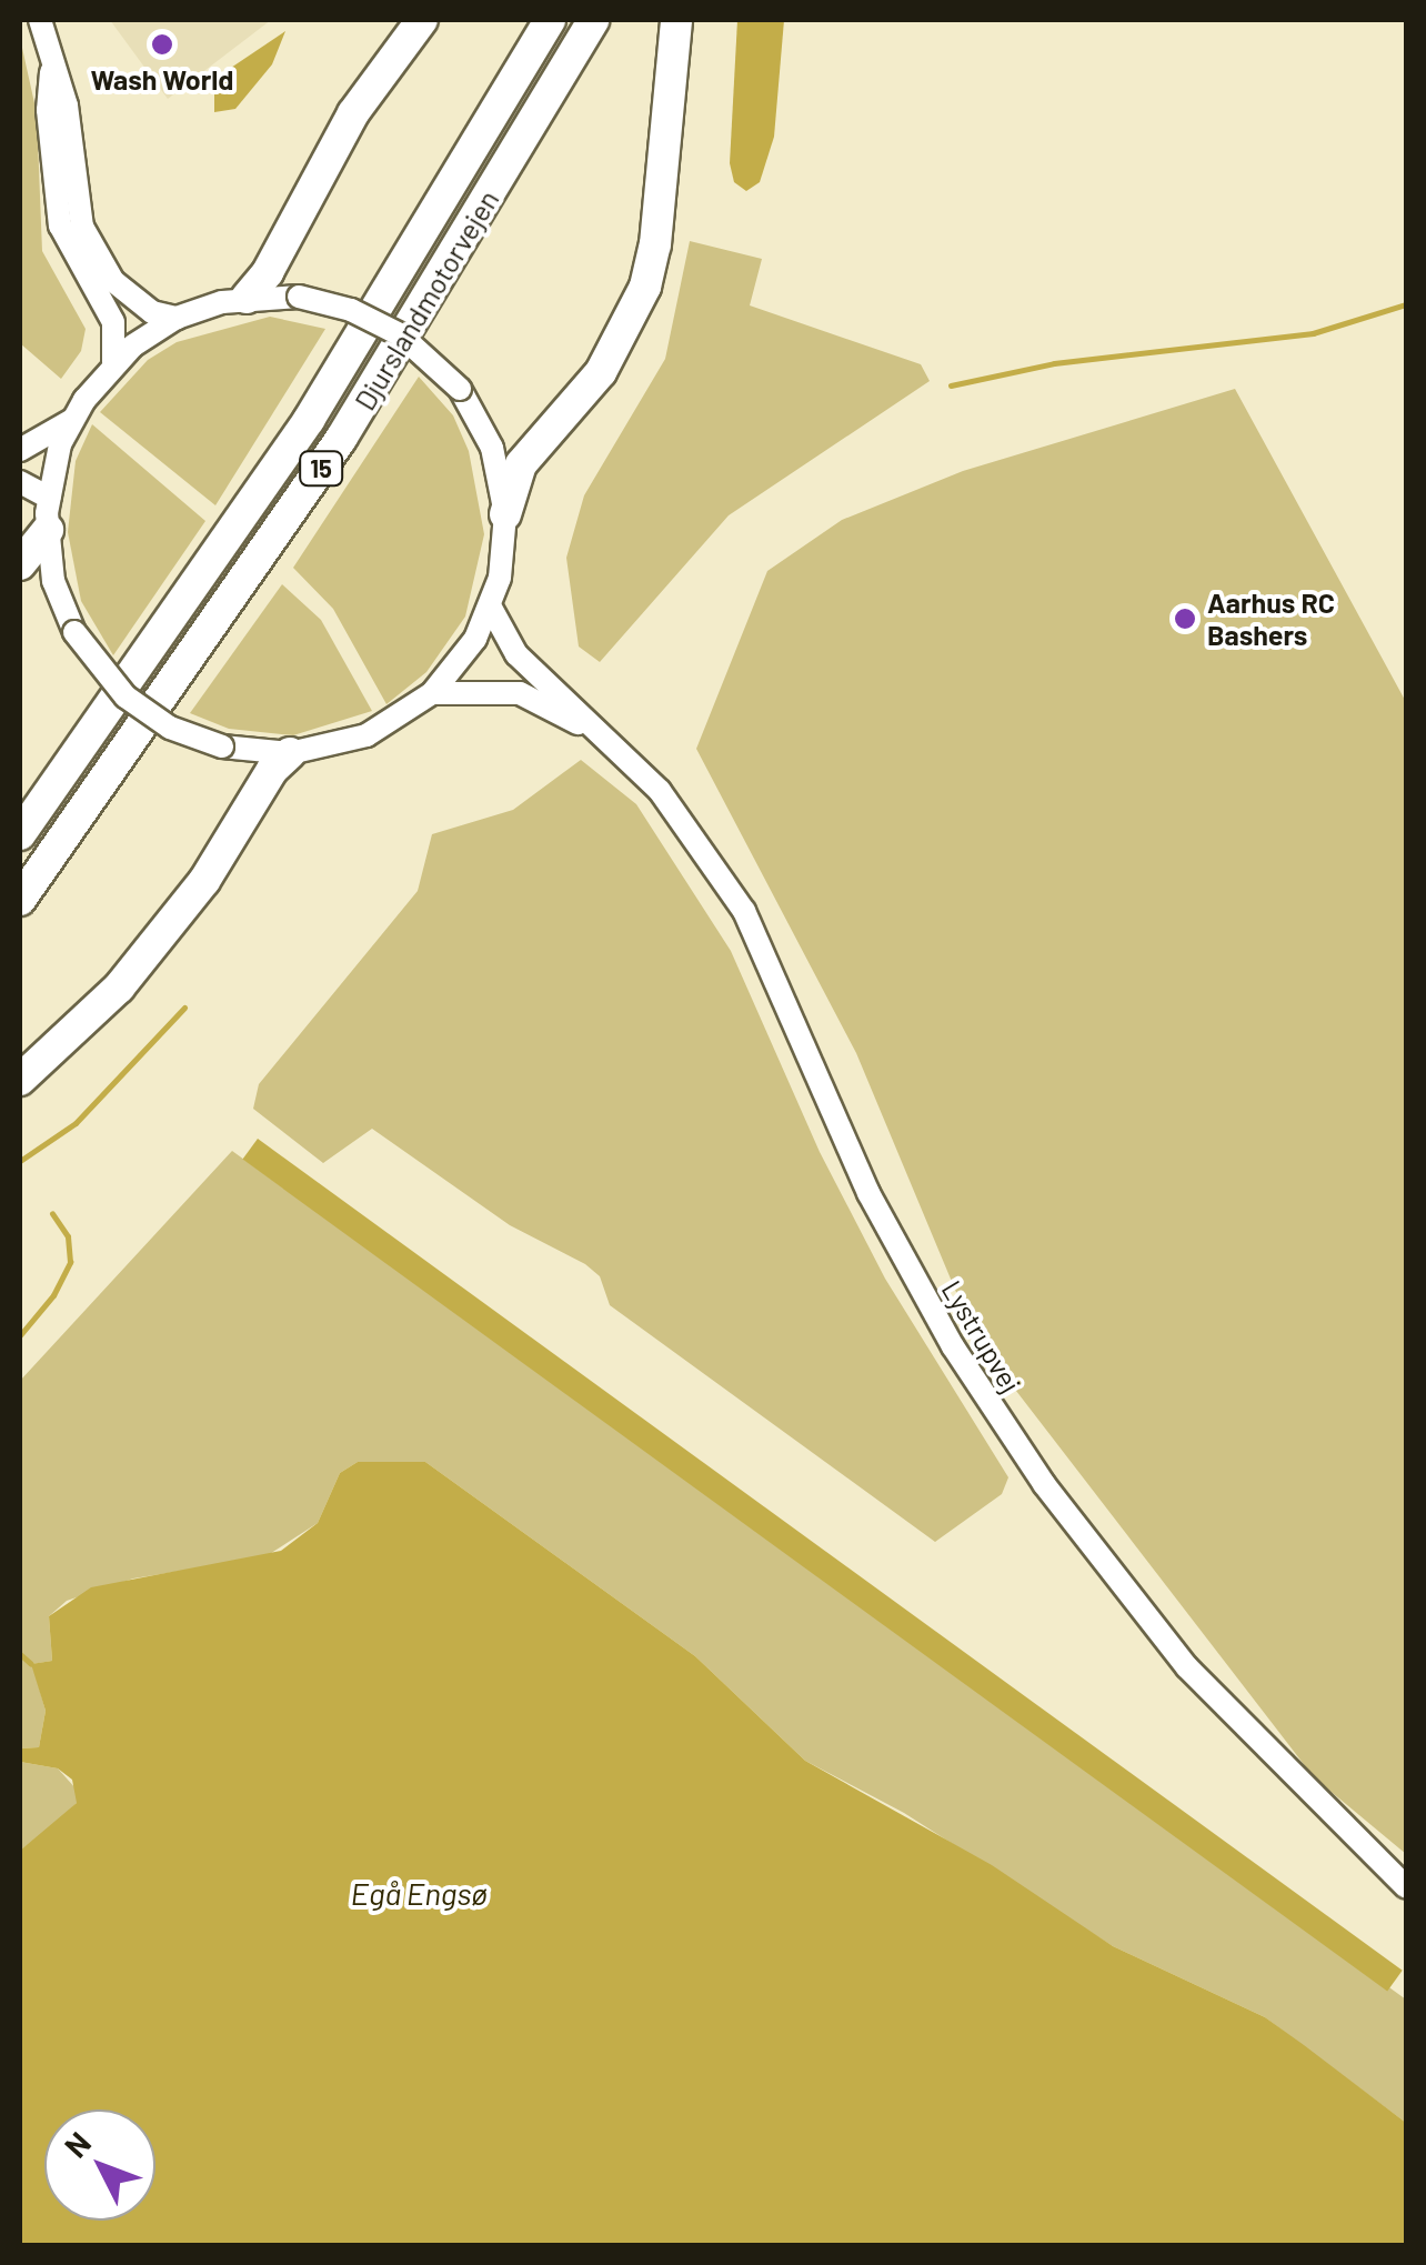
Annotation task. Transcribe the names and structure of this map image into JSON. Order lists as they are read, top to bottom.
{
  "streets": {
    "highway": ["Djurslandmotorvejen", "15"],
    "street": ["Lystrupvej"]
  },
  "water": ["Egå Engsø"],
  "places": ["Wash World", "Aarhus RC Bashers"],
  "north": "top left"
}
